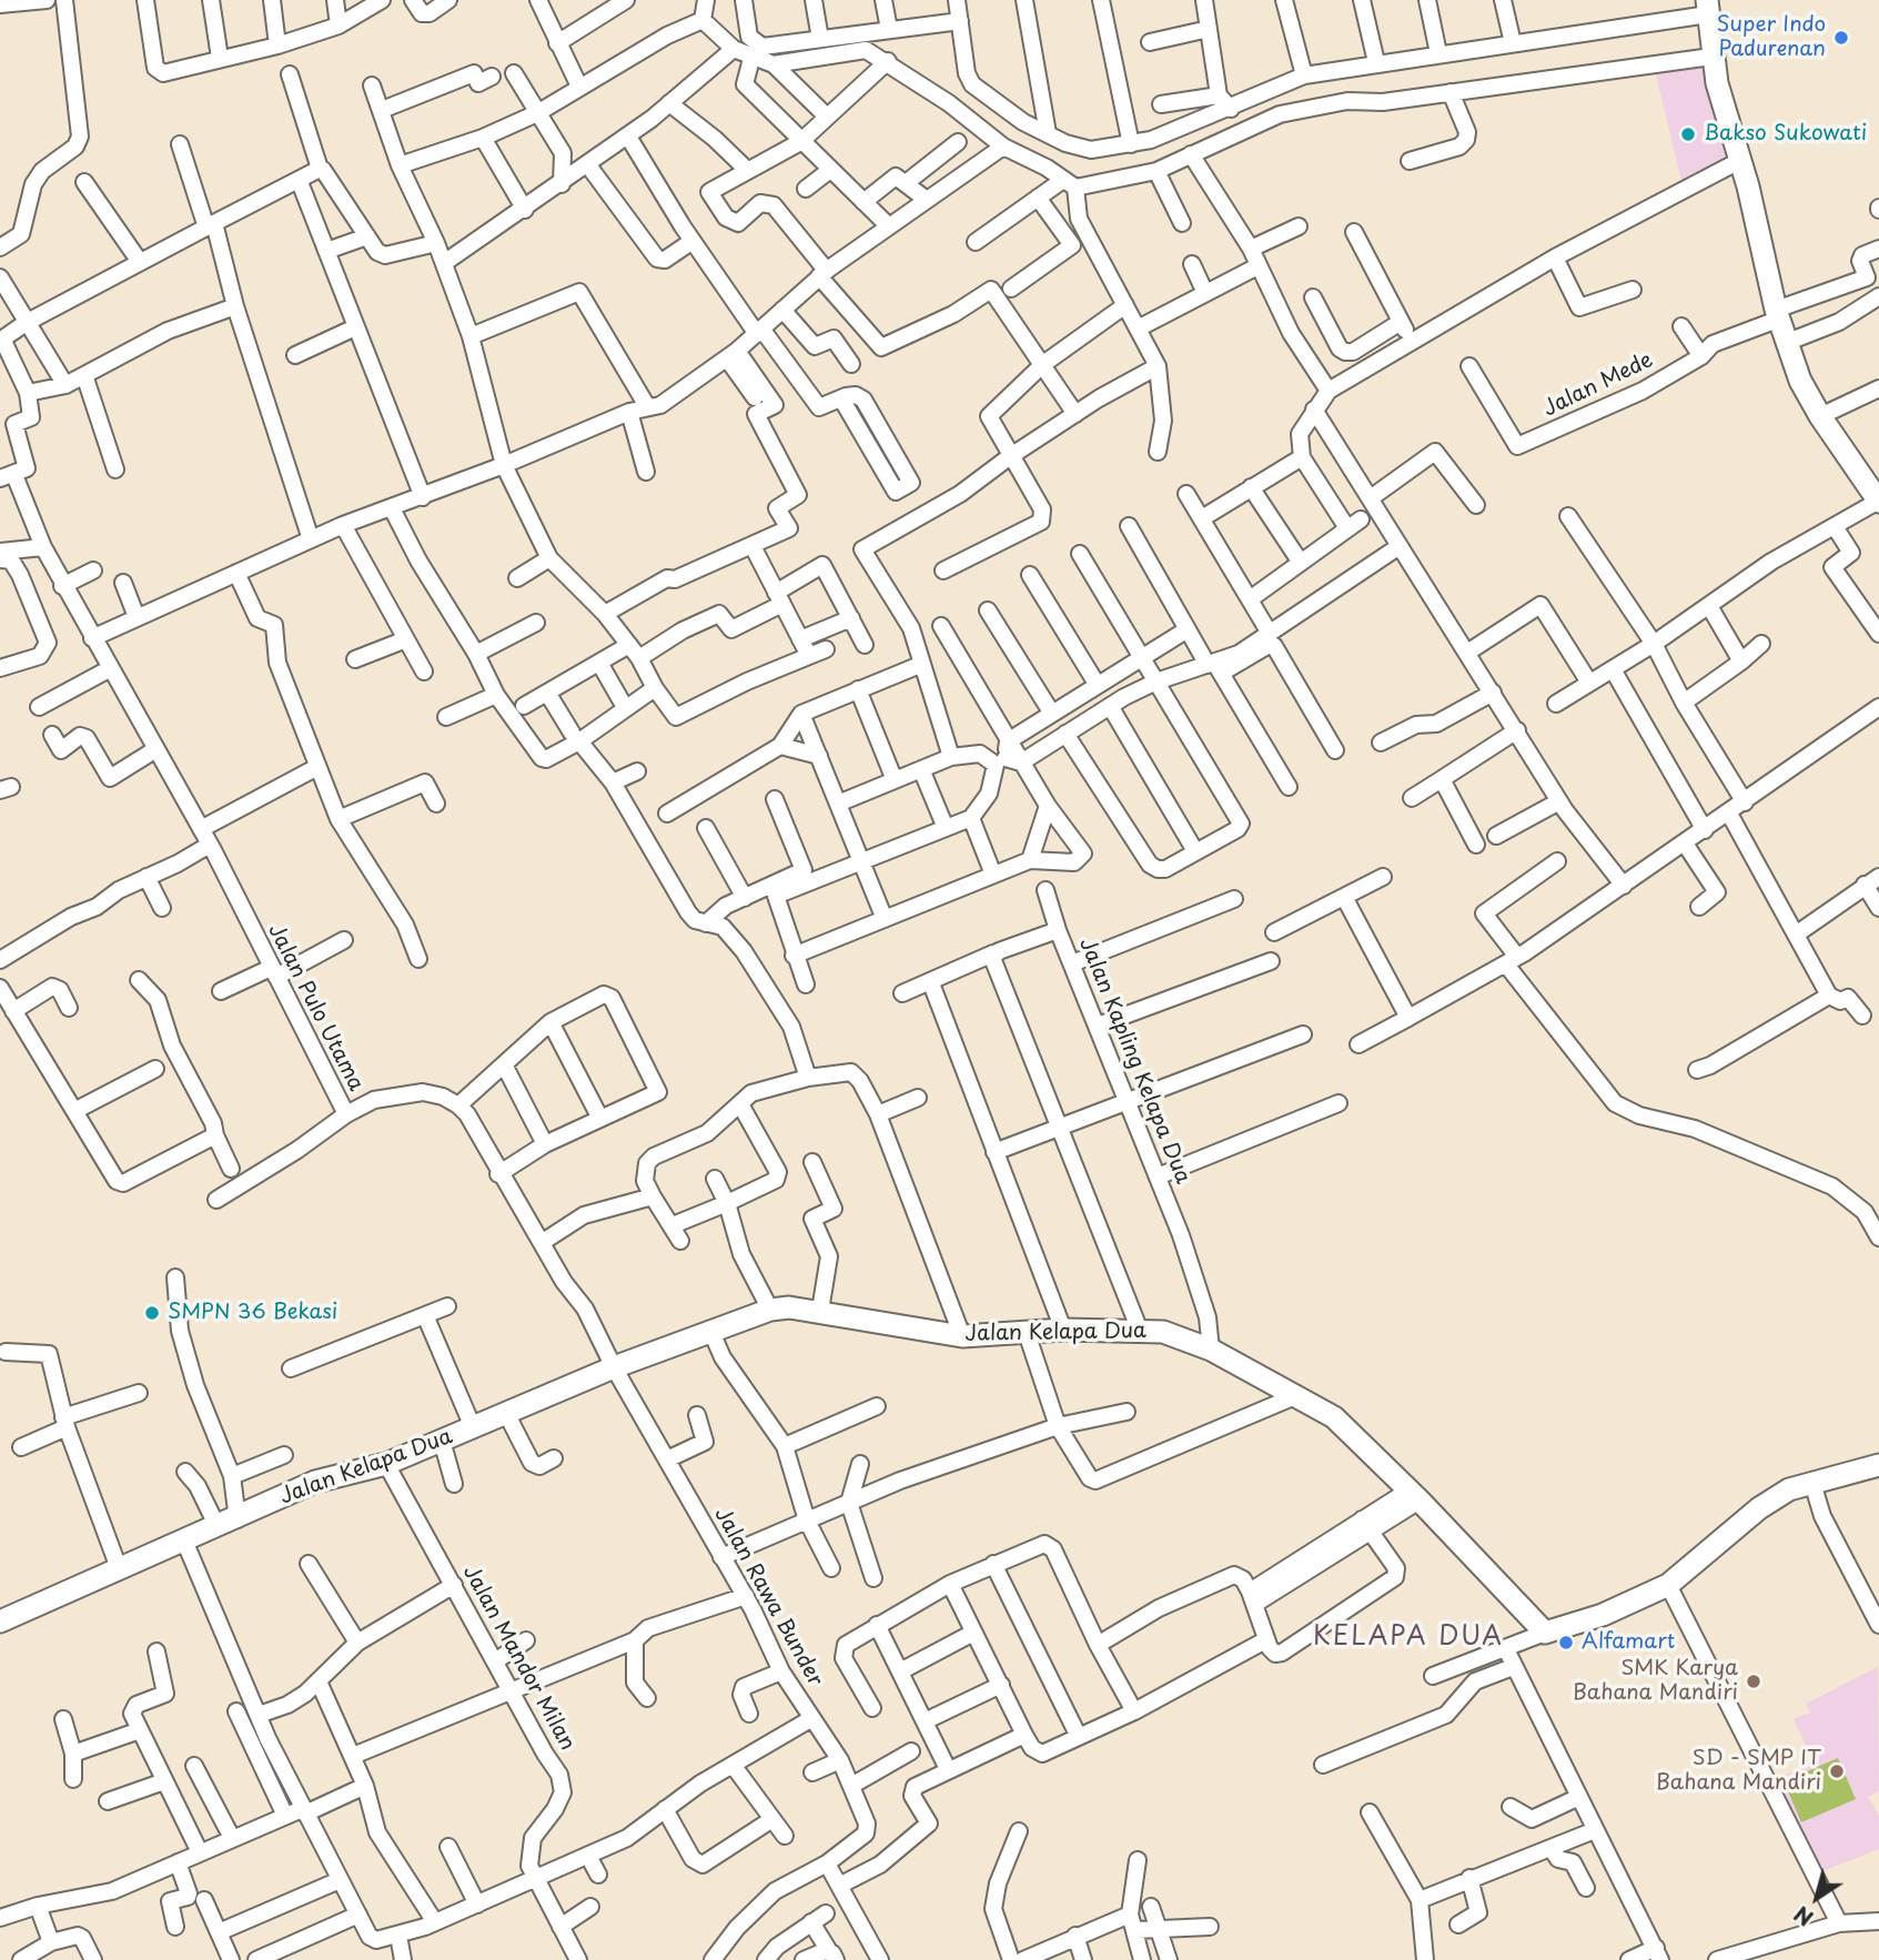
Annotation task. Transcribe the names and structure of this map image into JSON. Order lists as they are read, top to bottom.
{
  "streets": {
    "main road": ["Jalan Kelapa Dua"],
    "street": [
      "Jalan Mede",
      "Jalan Pulo Utama",
      "Jalan Kapling Kelapa Dua",
      "Jalan Rawa Bunder",
      "Jalan Mandor Milan"
    ]
  },
  "crossings": [
    ["Jalan Kapling Kelapa Dua", "Jalan Kelapa Dua"],
    ["Jalan Kelapa Dua", "Jalan Rawa Bunder"],
    ["Jalan Kelapa Dua", "Jalan Mandor Milan"]
  ],
  "districts": ["KELAPA DUA"],
  "places": [
    "Super Indo Padurenan",
    "Bakso Sukowati",
    "SMPN 36 Bekasi",
    "Alfamart",
    "SMK Karya Bahana Mandiri",
    "SD - SMP IT Bahana Mandiri"
  ],
  "north": "bottom left"
}
